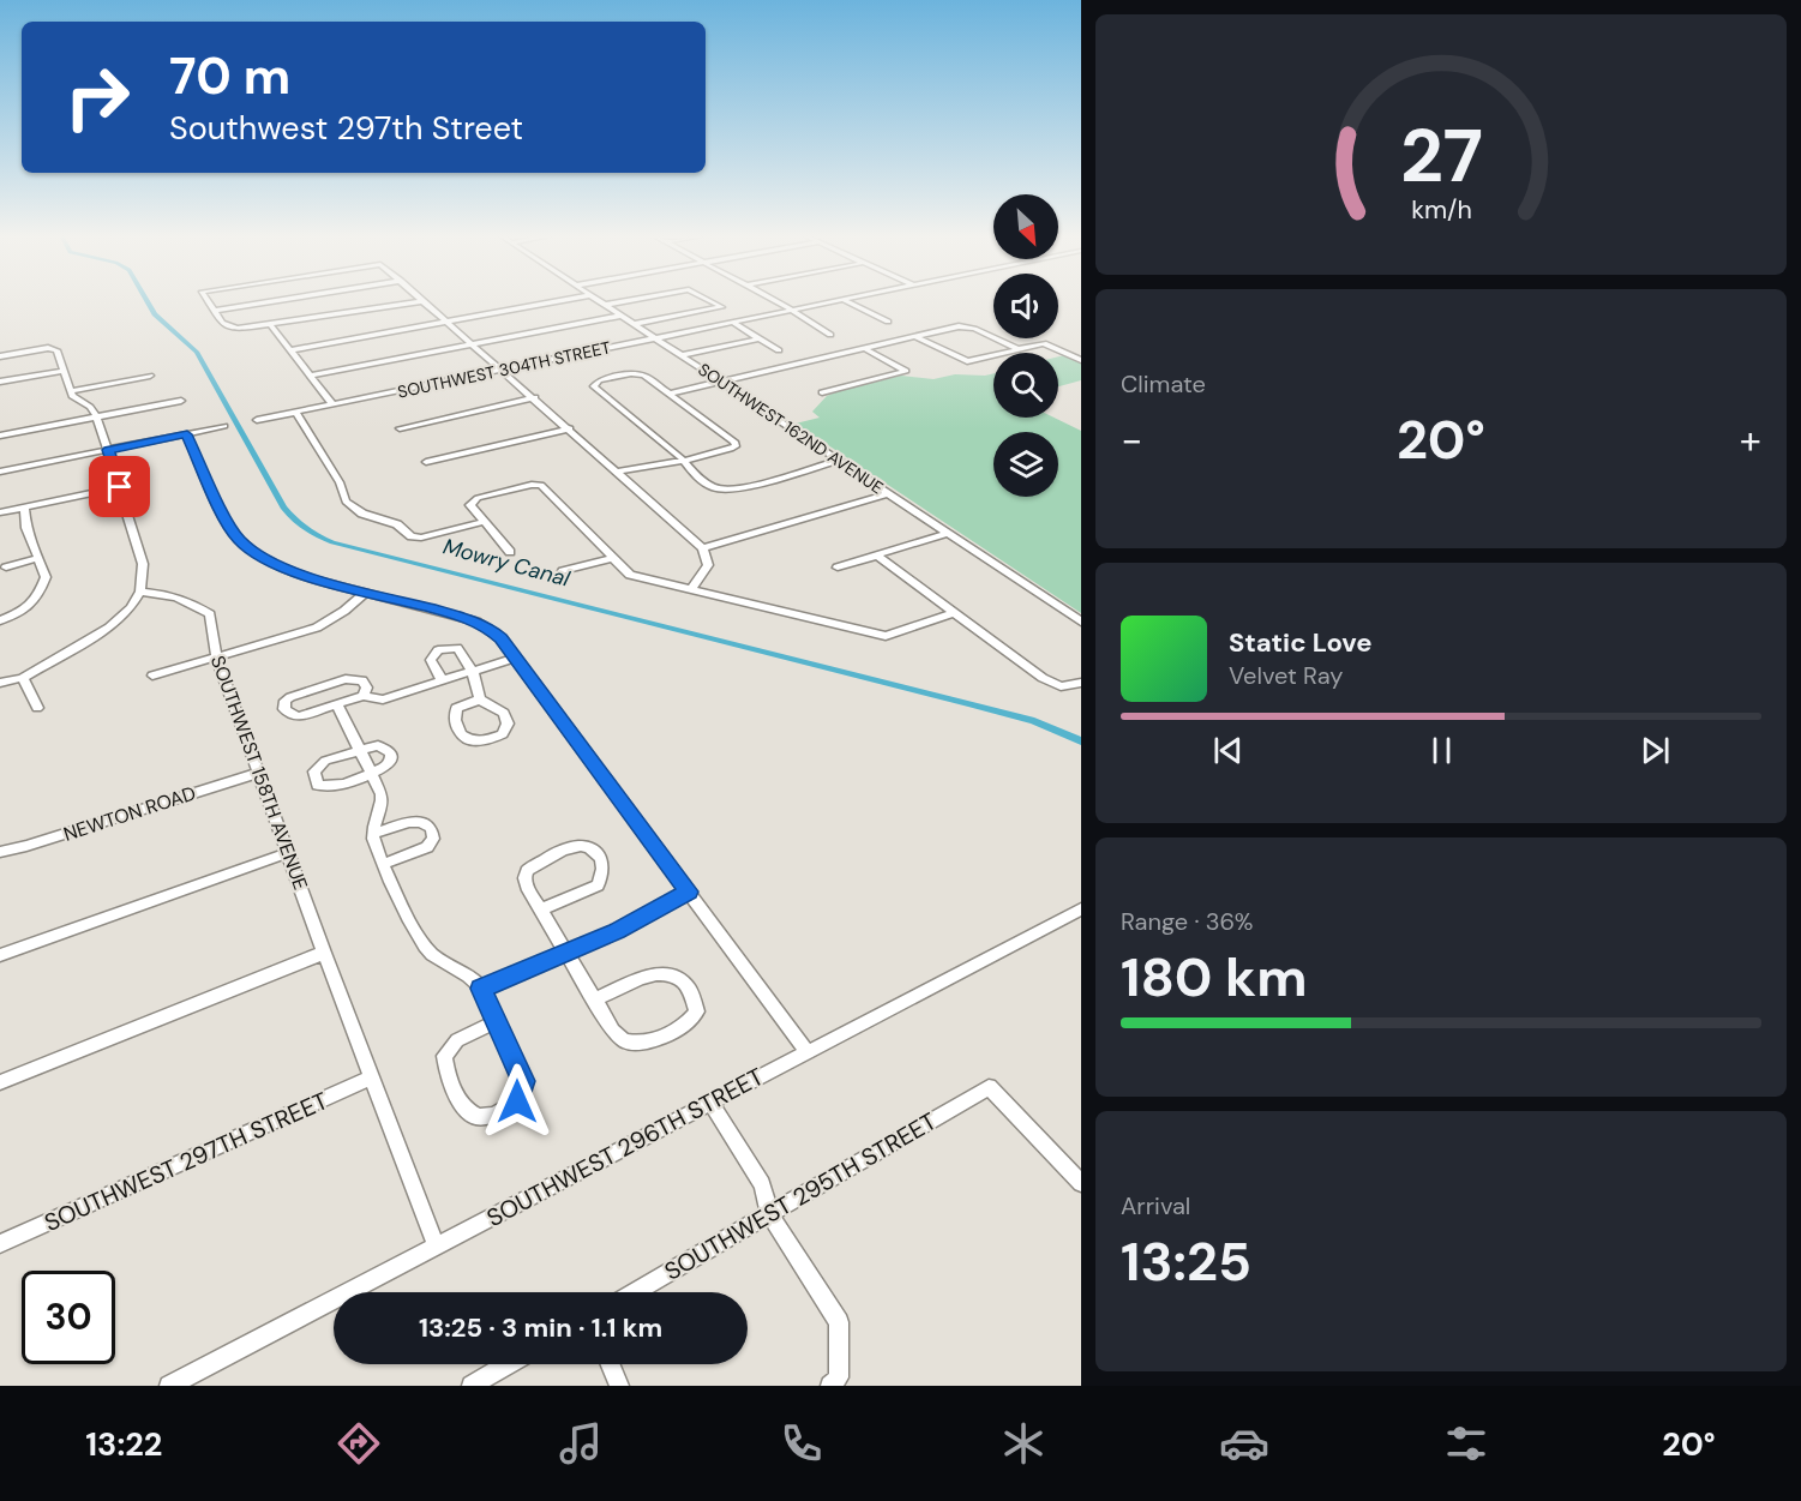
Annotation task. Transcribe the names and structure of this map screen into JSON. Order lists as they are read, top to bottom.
{
  "streets": {
    "street": [
      "SOUTHWEST 304TH STREET",
      "SOUTHWEST 162ND AVENUE",
      "SOUTHWEST 158TH AVENUE",
      "NEWTON ROAD",
      "SOUTHWEST 296TH STREET",
      "SOUTHWEST 297TH STREET",
      "SOUTHWEST 295TH STREET"
    ]
  },
  "crossings": [
    ["SOUTHWEST 304TH STREET", "SOUTHWEST 162ND AVENUE"],
    ["SOUTHWEST 158TH AVENUE", "NEWTON ROAD"],
    ["SOUTHWEST 158TH AVENUE", "SOUTHWEST 296TH STREET"],
    ["SOUTHWEST 158TH AVENUE", "SOUTHWEST 297TH STREET"]
  ],
  "water": ["Mowry Canal"],
  "north": "bottom right",
  "page": {
    "turn": ["70 m", "Southwest 297th Street"],
    "tile": [
      "Climate",
      ["Range · 36%", "180 km"],
      ["Arrival", "13:25"]
    ],
    "heat": ["−", "20°", "+"],
    "song": ["Static Love", "Velvet Ray"],
    "limit": "30",
    "trip": "13:25 · 3 min · 1.1 km",
    "tabs": ["13:22", "20°"],
    "gauge": ["27", "km/h"]
  }
}
